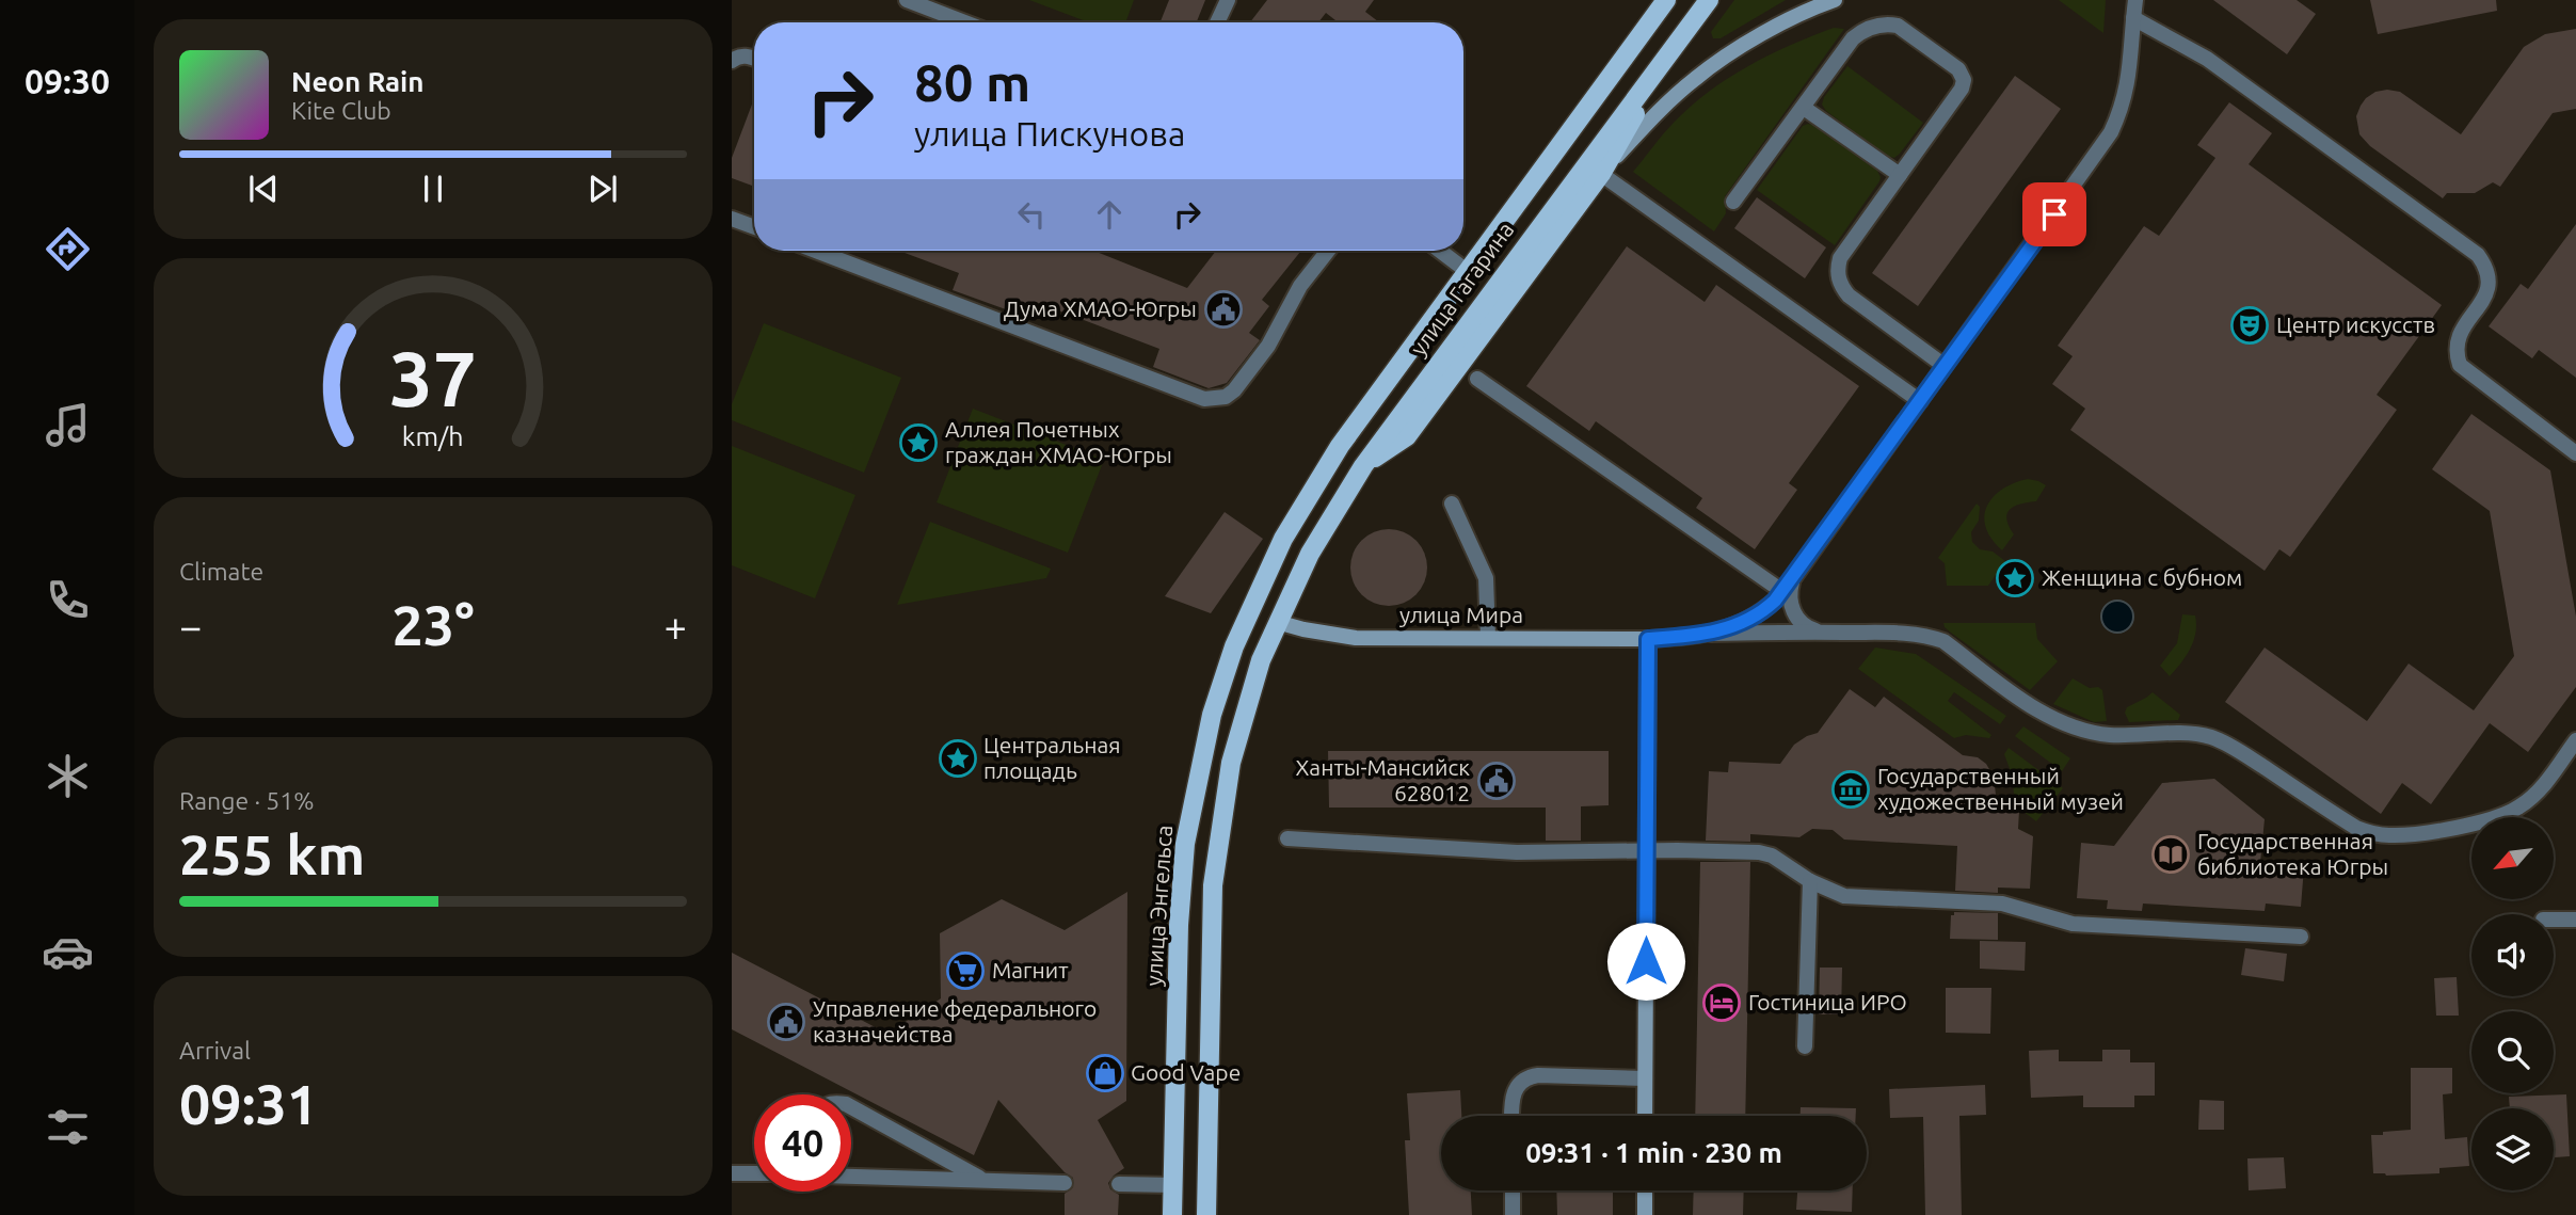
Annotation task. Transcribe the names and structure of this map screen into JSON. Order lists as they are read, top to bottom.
{
  "streets": {
    "main road": ["улица Гагарина", "улица Энгельса"],
    "street": ["улица Мира"]
  },
  "crossings": [
    ["улица Гагарина", "улица Мира"],
    ["улица Гагарина", "улица Энгельса"]
  ],
  "places": {
    "public building": ["Дума ХМАО-Югры", "Ханты-Мансийск 628012", "Управление федерального казначейства"],
    "theatre": ["Центр искусств"],
    "place": ["Аллея Почетных граждан ХМАО-Югры", "Женщина с бубном", "Центральная площадь"],
    "museum": ["Государственный художественный музей"],
    "library": ["Государственная библиотека Югры"],
    "supermarket": ["Магнит"],
    "hotel": ["Гостиница ИРО"],
    "shop": ["Good Vape"]
  },
  "north": "bottom left",
  "page": {
    "tabs": "09:30",
    "turn": ["80 m", "улица Пискунова"],
    "song": ["Neon Rain", "Kite Club"],
    "tile": [
      "Climate",
      ["Range · 51%", "255 km"],
      ["Arrival", "09:31"]
    ],
    "heat": ["−", "23°", "+"],
    "limit": "40",
    "trip": "09:31 · 1 min · 230 m",
    "gauge": ["37", "km/h"]
  }
}
